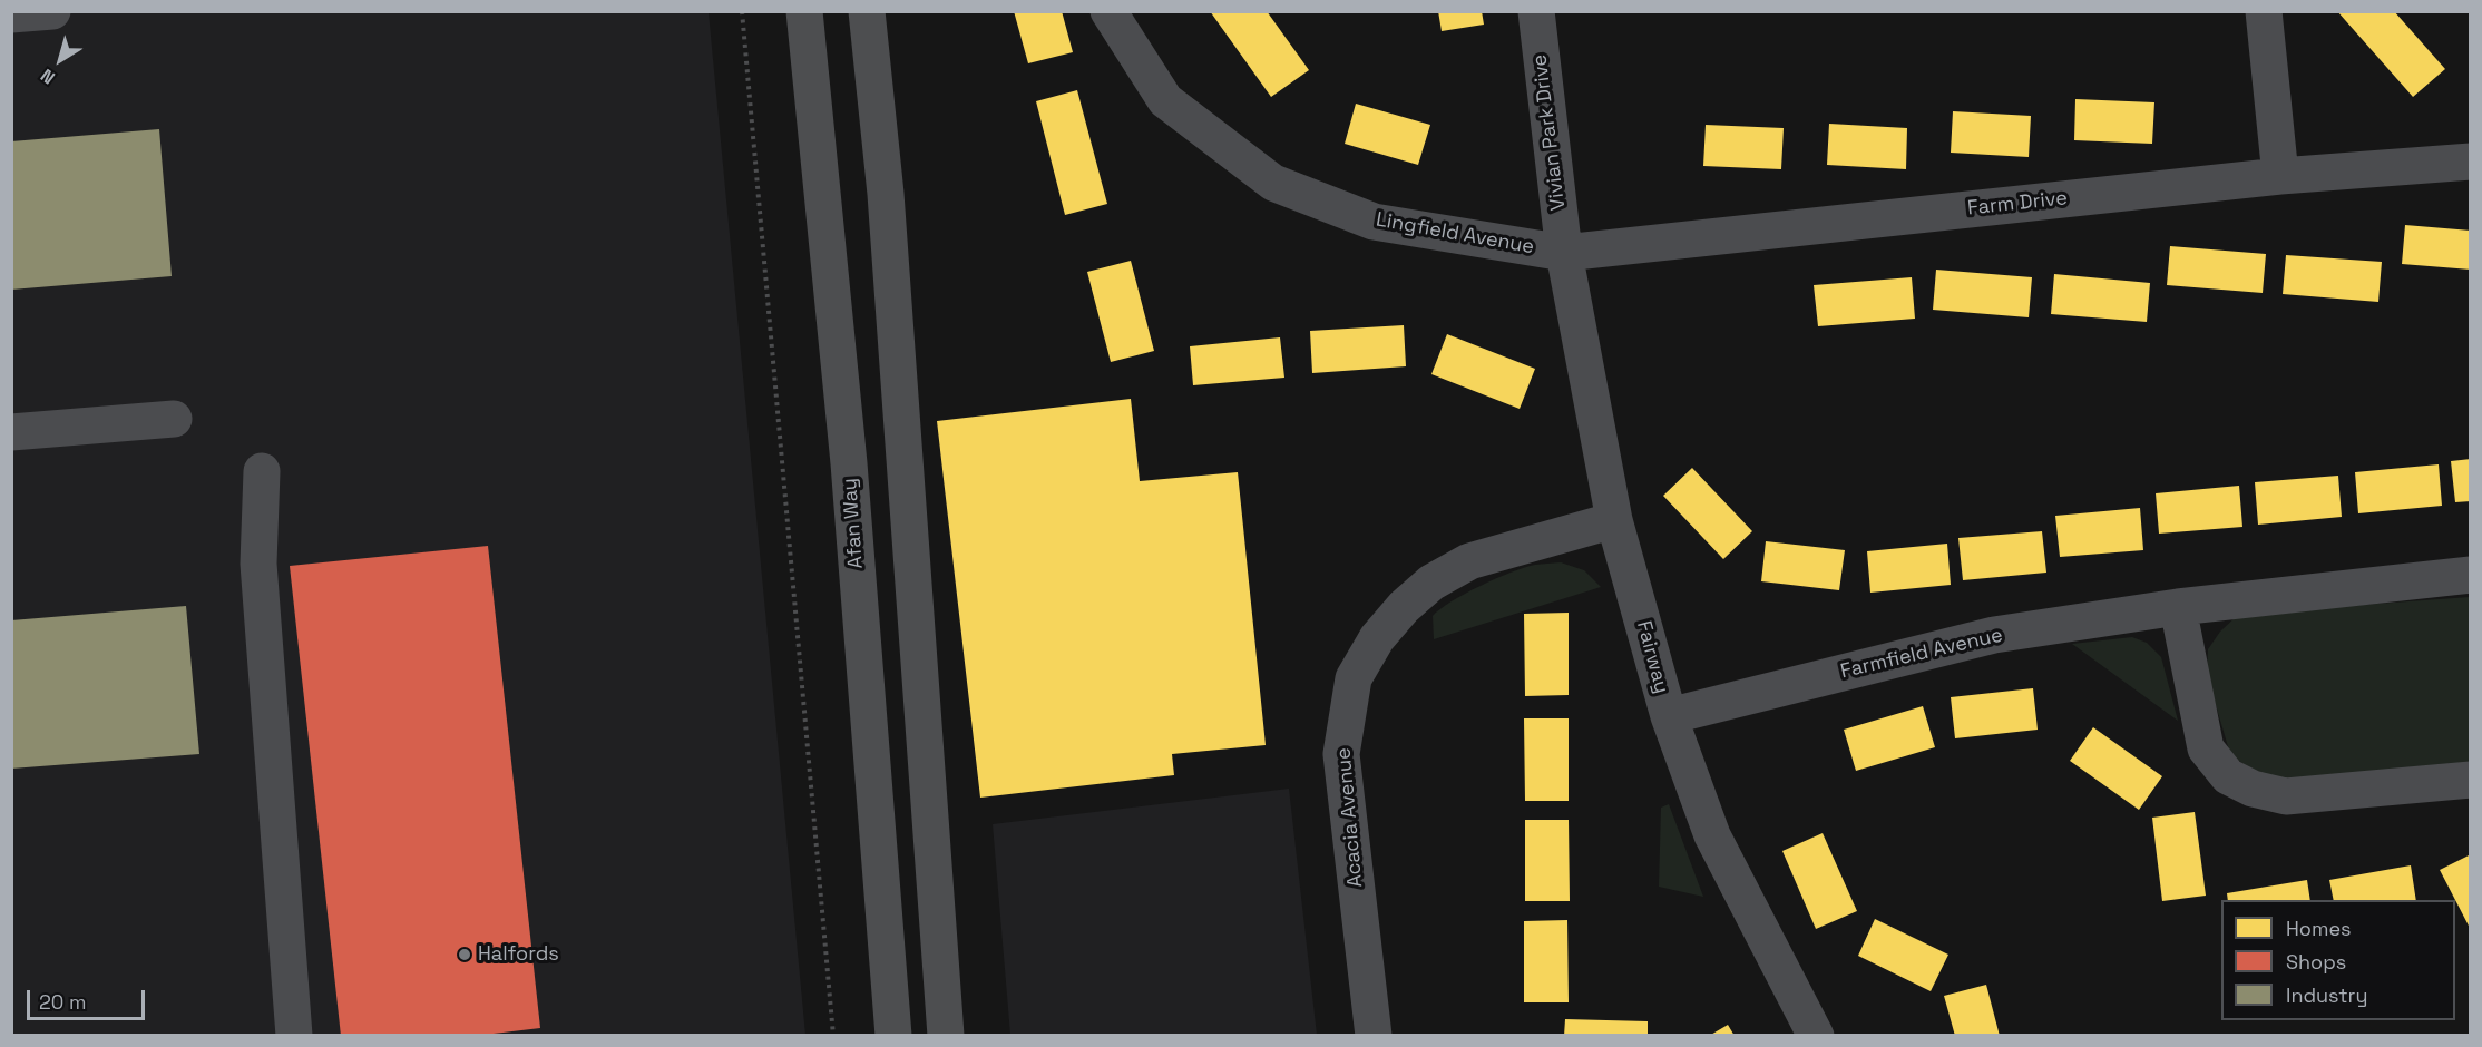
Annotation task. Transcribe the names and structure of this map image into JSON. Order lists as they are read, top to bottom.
{
  "streets": {
    "main road": ["Afan Way"],
    "street": [
      "Vivian Park Drive",
      "Farm Drive",
      "Lingfield Avenue",
      "Farmfield Avenue",
      "Fairway",
      "Acacia Avenue"
    ]
  },
  "crossings": [
    ["Vivian Park Drive", "Farm Drive"],
    ["Vivian Park Drive", "Lingfield Avenue"],
    ["Vivian Park Drive", "Fairway"],
    ["Farm Drive", "Lingfield Avenue"],
    ["Farm Drive", "Fairway"],
    ["Lingfield Avenue", "Fairway"],
    ["Farmfield Avenue", "Fairway"],
    ["Fairway", "Acacia Avenue"]
  ],
  "places": ["Halfords"],
  "legend": ["Homes", "Shops", "Industry"],
  "scale_bar": "20 m",
  "north": "bottom left"
}
